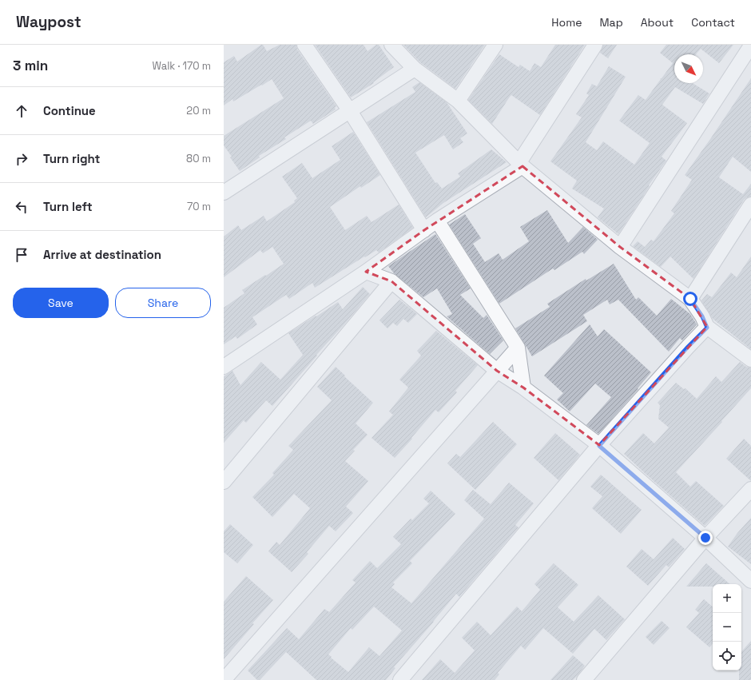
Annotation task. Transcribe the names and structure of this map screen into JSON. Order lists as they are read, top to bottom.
{
  "north": "bottom right",
  "page": {
    "header": "Waypost",
    "nav": [
      "Home",
      "Map",
      "About",
      "Contact"
    ],
    "heading": ["3 min", "Walk · 170 m"],
    "list": [
      ["Continue", "20 m"],
      ["Turn right", "80 m"],
      ["Turn left", "70 m"],
      "Arrive at destination"
    ],
    "buttons": ["Save", "Share"],
    "map_buttons": ["+", "−"]
  }
}
